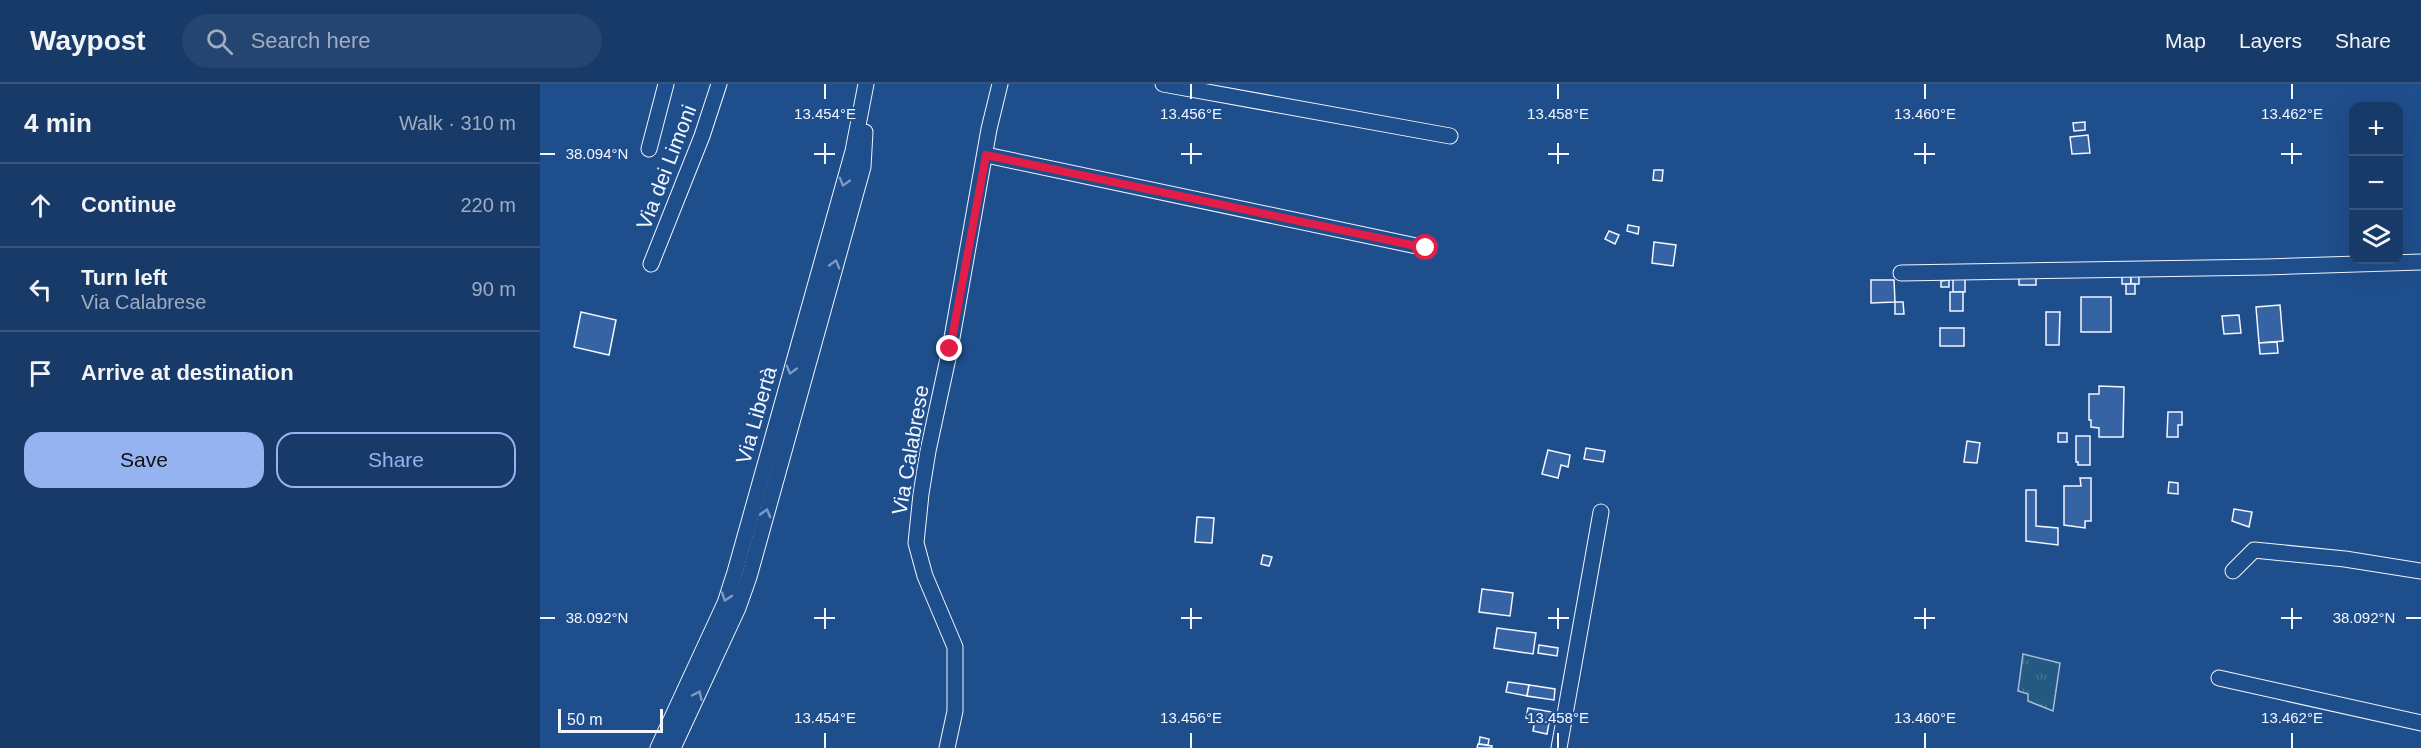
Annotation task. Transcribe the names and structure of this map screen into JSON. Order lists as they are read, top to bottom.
{
  "streets": {
    "street": ["Via dei Limoni", "Via Libertà", "Via Calabrese"]
  },
  "scale_bar": "50 m",
  "page": {
    "header": "Waypost",
    "search": "Search here",
    "nav": ["Map", "Layers", "Share"],
    "heading": ["4 min", "Walk · 310 m"],
    "map_buttons": ["+", "−"],
    "list": [
      ["Continue", "220 m"],
      ["Turn left", "Via Calabrese", "90 m"],
      "Arrive at destination"
    ],
    "buttons": ["Save", "Share"],
    "scale": "50 m"
  },
  "coordinates": [
    "13.454°E",
    "13.456°E",
    "13.458°E",
    "13.460°E",
    "13.462°E",
    "38.094°N",
    "38.092°N"
  ]
}
